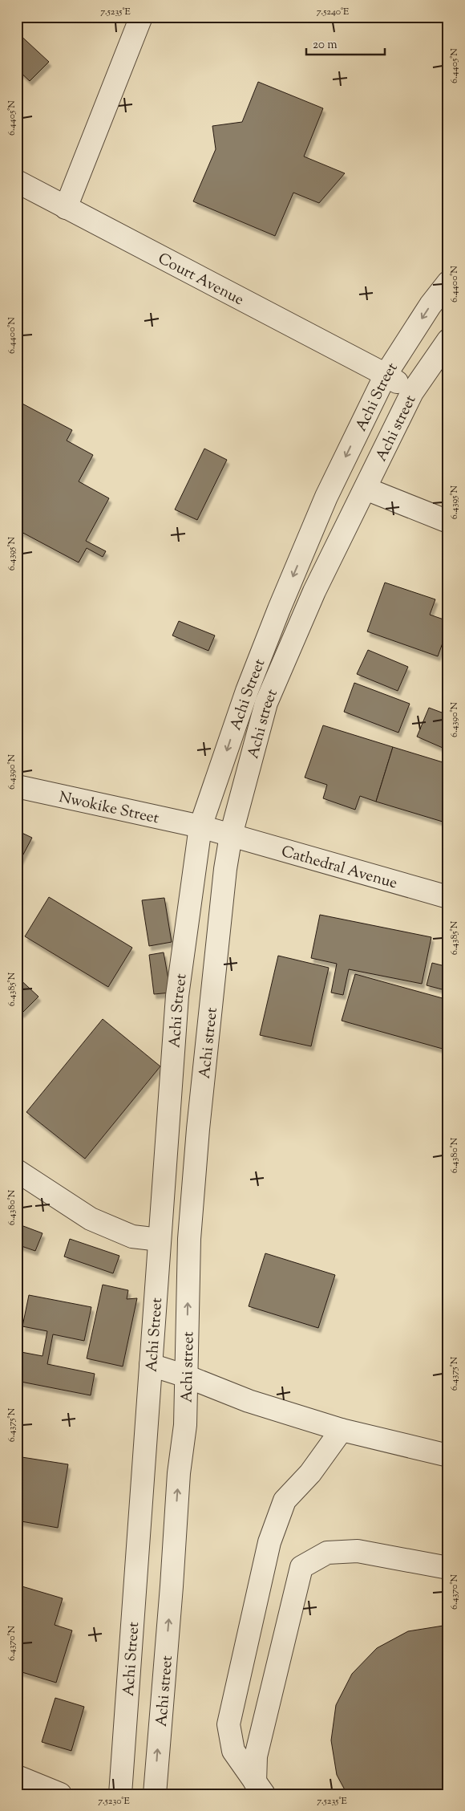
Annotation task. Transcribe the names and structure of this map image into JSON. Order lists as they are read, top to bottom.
{
  "streets": {
    "street": [
      "Court Avenue",
      "Achi Street",
      "Achi street",
      "Nwokike Street",
      "Cathedral Avenue"
    ]
  },
  "crossings": [
    ["Court Avenue", "Achi Street"],
    ["Court Avenue", "Achi street"],
    ["Achi Street", "Nwokike Street"],
    ["Achi street", "Nwokike Street"],
    ["Achi street", "Cathedral Avenue"],
    ["Nwokike Street", "Cathedral Avenue"]
  ],
  "one_way": ["Achi Street"],
  "scale_bar": "20 m",
  "coordinates": [
    "7.5235°E",
    "7.5240°E",
    "6.4405°N",
    "6.4400°N",
    "6.4395°N",
    "6.4390°N",
    "6.4385°N",
    "6.4380°N",
    "6.4375°N",
    "6.4370°N",
    "7.5230°E"
  ]
}
